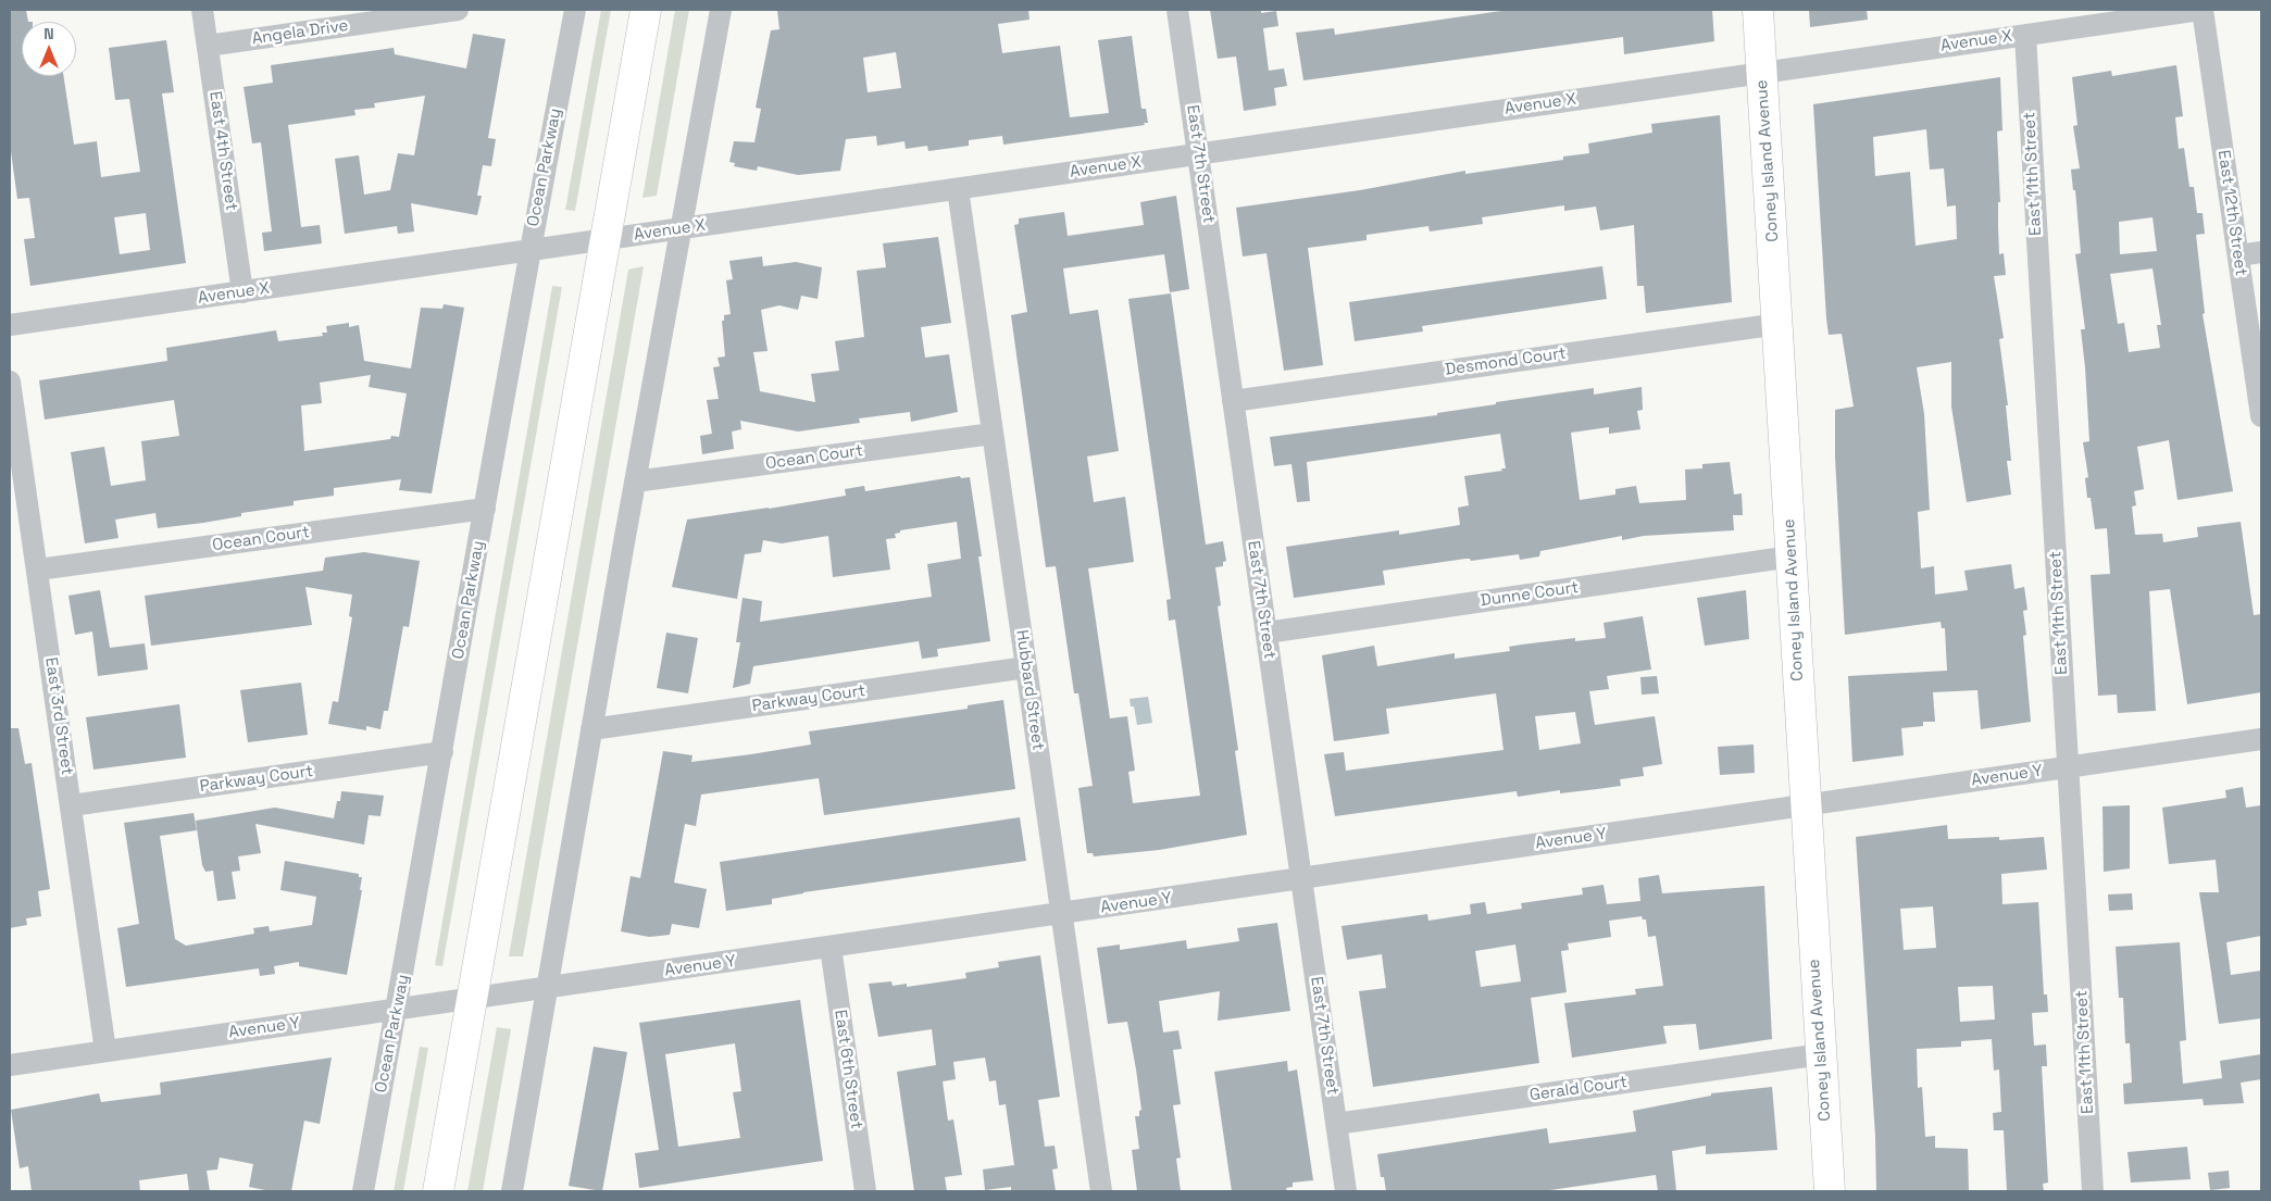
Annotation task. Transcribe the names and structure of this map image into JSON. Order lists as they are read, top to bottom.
{
  "streets": {
    "main road": ["Coney Island Avenue"],
    "street": [
      "Angela Drive",
      "Avenue X",
      "East 4th Street",
      "East 7th Street",
      "Ocean Parkway",
      "East 11th Street",
      "East 12th Street",
      "Desmond Court",
      "Ocean Court",
      "Dunne Court",
      "Hubbard Street",
      "Parkway Court",
      "East 3rd Street",
      "Avenue Y",
      "East 6th Street",
      "Gerald Court"
    ]
  },
  "crossings": [
    ["Angela Drive", "East 4th Street"],
    ["Avenue X", "East 4th Street"],
    ["Avenue X", "Coney Island Avenue"],
    ["Avenue X", "East 7th Street"],
    ["Avenue X", "Ocean Parkway"],
    ["Avenue X", "East 11th Street"],
    ["Avenue X", "East 12th Street"],
    ["Avenue X", "Hubbard Street"],
    ["Coney Island Avenue", "Desmond Court"],
    ["Coney Island Avenue", "Dunne Court"],
    ["Coney Island Avenue", "Avenue Y"],
    ["Coney Island Avenue", "Gerald Court"],
    ["East 7th Street", "Desmond Court"],
    ["East 7th Street", "Dunne Court"],
    ["East 7th Street", "Avenue Y"],
    ["East 7th Street", "Gerald Court"],
    ["Ocean Parkway", "Ocean Court"],
    ["Ocean Parkway", "Parkway Court"],
    ["Ocean Parkway", "Avenue Y"],
    ["East 11th Street", "Avenue Y"],
    ["Ocean Court", "Hubbard Street"],
    ["Ocean Court", "East 3rd Street"],
    ["Hubbard Street", "Parkway Court"],
    ["Hubbard Street", "Avenue Y"],
    ["Parkway Court", "East 3rd Street"],
    ["East 3rd Street", "Avenue Y"],
    ["Avenue Y", "East 6th Street"]
  ],
  "north": "top"
}
